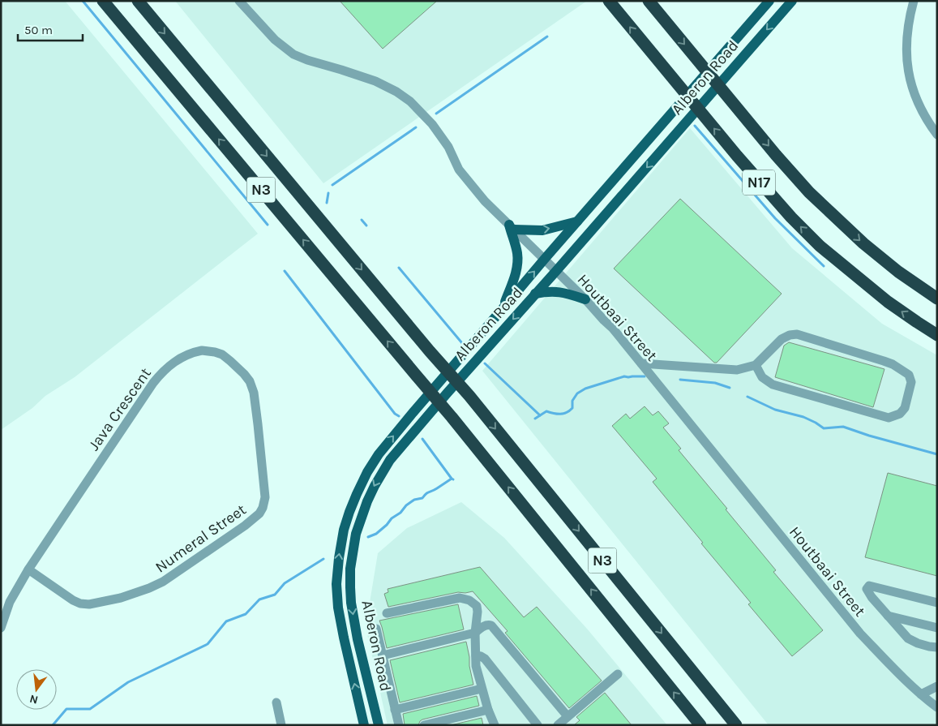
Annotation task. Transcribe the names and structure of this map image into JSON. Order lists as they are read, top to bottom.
{
  "streets": {
    "highway": ["N17", "N3"],
    "main road": ["Alberon Road"],
    "street": ["Houtbaai Street", "Java Crescent", "Numeral Street"]
  },
  "crossings": [
    ["Alberon Road", "Houtbaai Street"],
    ["Java Crescent", "Numeral Street"]
  ],
  "scale_bar": "50 m",
  "north": "bottom"
}
